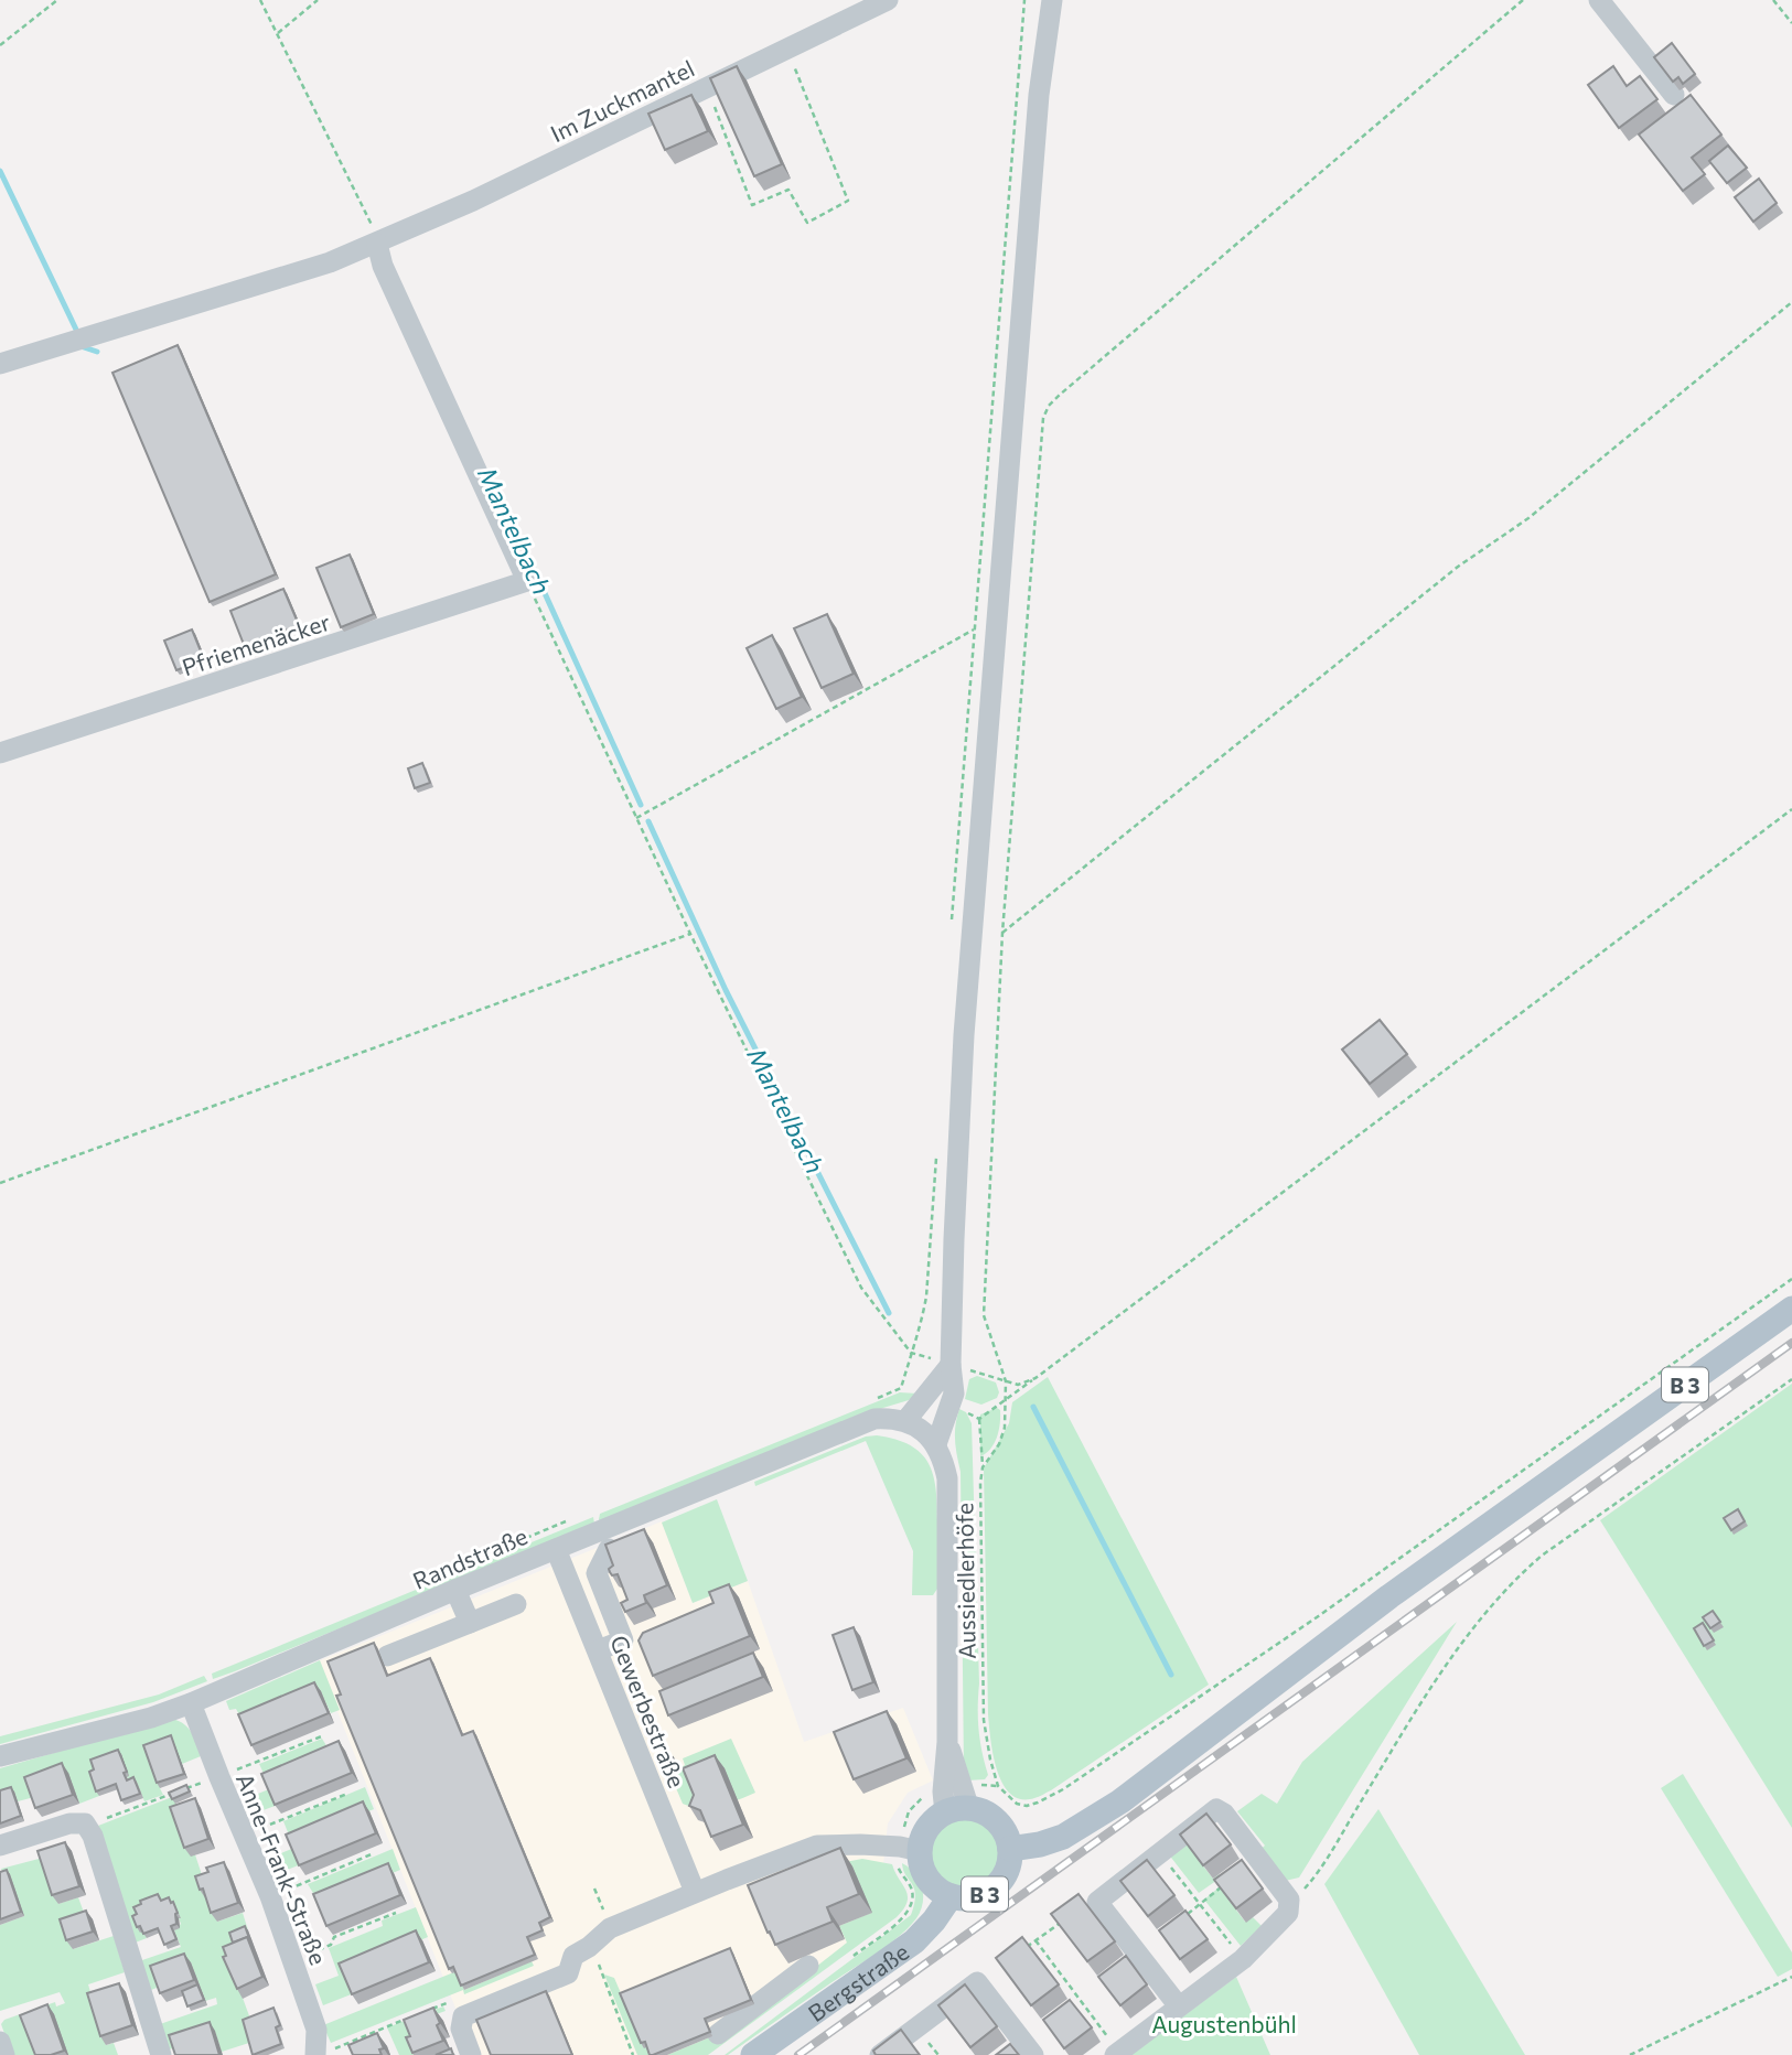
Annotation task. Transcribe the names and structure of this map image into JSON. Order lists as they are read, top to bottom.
{
  "streets": {
    "main road": ["B 3", "Bergstraße"],
    "street": [
      "Im Zuckmantel",
      "Pfriemenäcker",
      "Randstraße",
      "Gewerbestraße",
      "Anne-Frank-Straße"
    ],
    "path": ["Aussiedlerhöfe"]
  },
  "crossings": [
    ["B 3", "Bergstraße"],
    ["Randstraße", "Gewerbestraße"],
    ["Randstraße", "Anne-Frank-Straße"]
  ],
  "water": ["Mantelbach"],
  "parks": ["Augustenbühl"]
}
